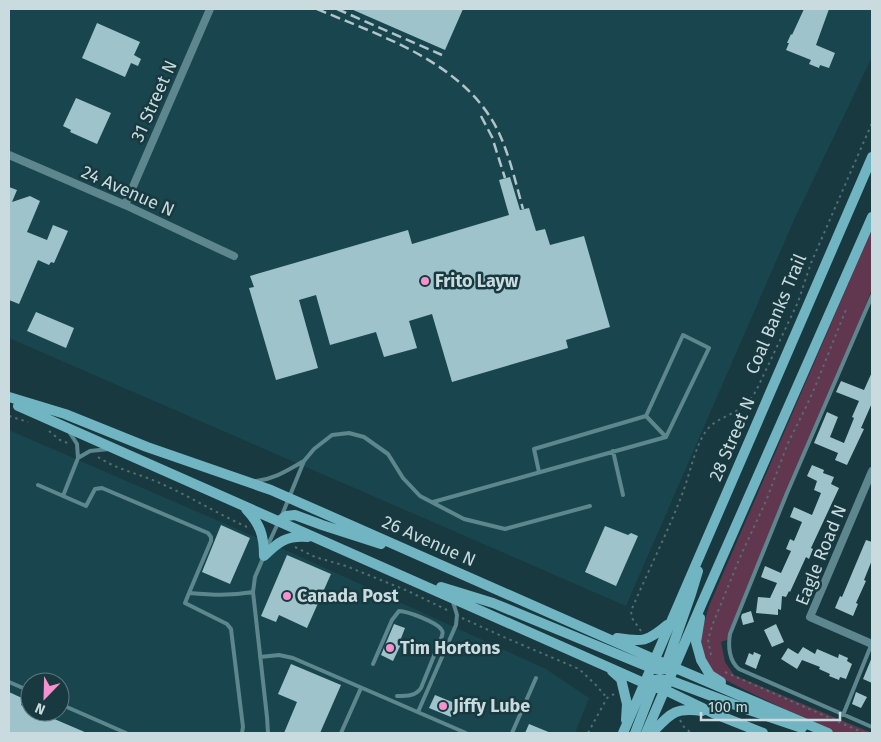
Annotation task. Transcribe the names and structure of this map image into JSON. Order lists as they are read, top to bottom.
{
  "streets": {
    "main road": ["28 Street N", "26 Avenue N"],
    "street": ["31 Street N", "24 Avenue N", "Eagle Road N"],
    "path": ["Coal Banks Trail"]
  },
  "crossings": [
    ["31 Street N", "24 Avenue N"],
    ["28 Street N", "26 Avenue N"]
  ],
  "places": [
    "Frito Layw",
    "Canada Post",
    "Tim Hortons",
    "Jiffy Lube"
  ],
  "scale_bar": "100 m",
  "north": "bottom left"
}
